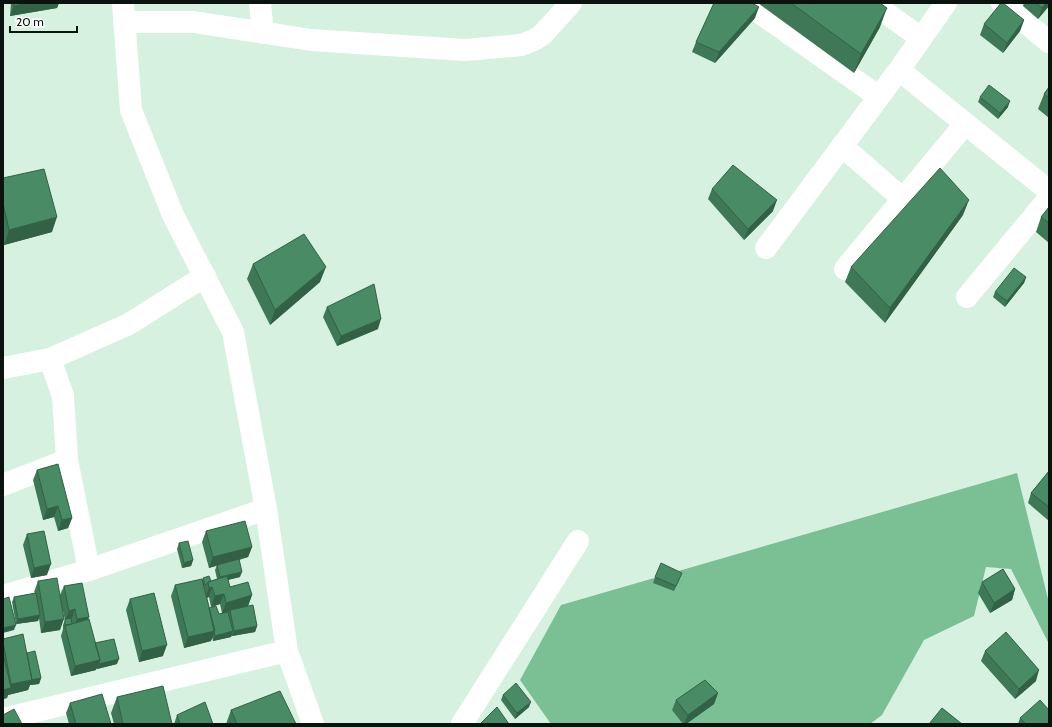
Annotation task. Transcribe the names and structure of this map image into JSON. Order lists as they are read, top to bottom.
{
  "scale_bar": "20 m"
}
